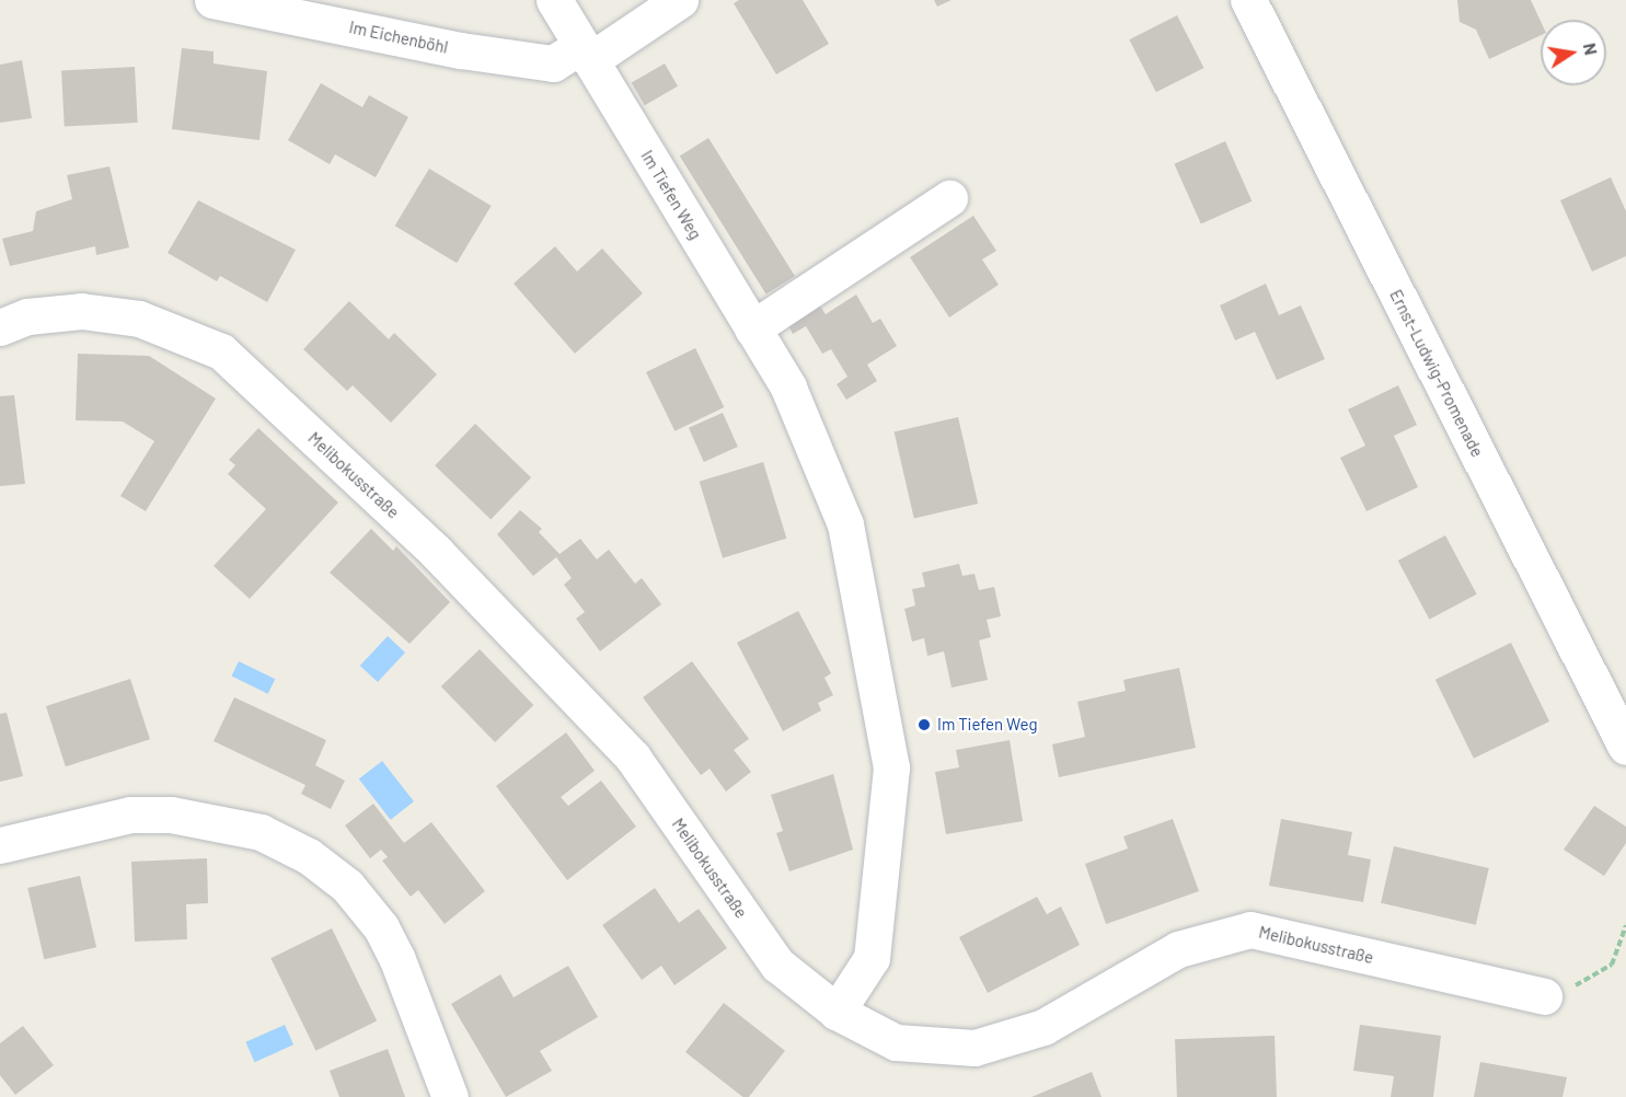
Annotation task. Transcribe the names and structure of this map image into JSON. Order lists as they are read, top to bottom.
{
  "streets": {
    "street": [
      "Im Eichenböhl",
      "Im Tiefen Weg",
      "Ernst-Ludwig-Promenade",
      "Melibokusstraße"
    ]
  },
  "crossings": [
    ["Im Eichenböhl", "Im Tiefen Weg"],
    ["Im Tiefen Weg", "Melibokusstraße"]
  ],
  "places": ["Im Tiefen Weg"],
  "north": "right"
}
